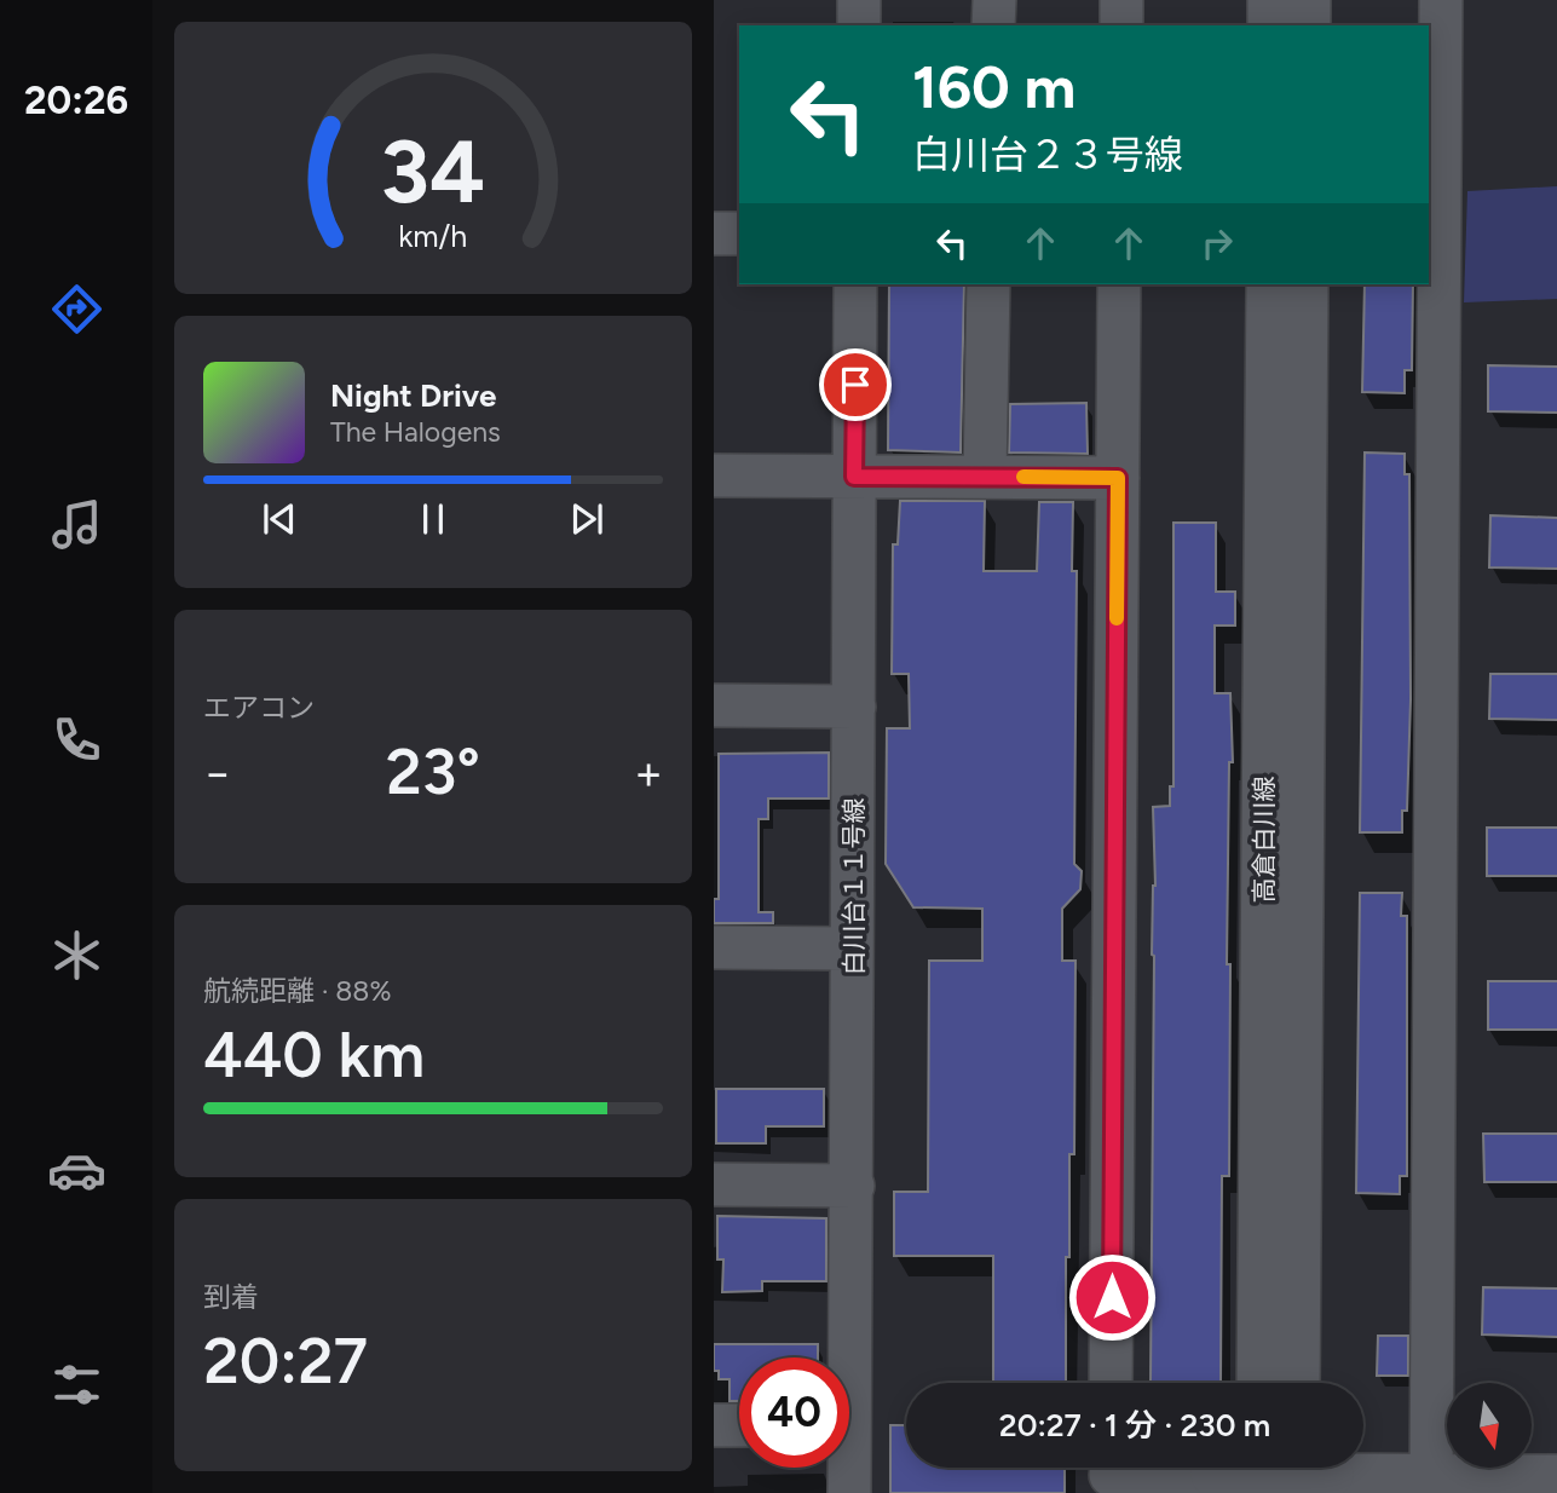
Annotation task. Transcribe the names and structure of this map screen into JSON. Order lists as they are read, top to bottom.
{
  "streets": {
    "street": ["高倉白川線", "白川台１１号線"]
  },
  "north": "bottom",
  "page": {
    "tabs": "20:26",
    "turn": ["160 m", "白川台２３号線"],
    "song": ["Night Drive", "The Halogens"],
    "tile": [
      "エアコン",
      ["航続距離 · 88%", "440 km"],
      ["到着", "20:27"]
    ],
    "heat": ["−", "23°", "+"],
    "limit": "40",
    "trip": "20:27 · 1 分 · 230 m",
    "gauge": ["34", "km/h"]
  }
}
